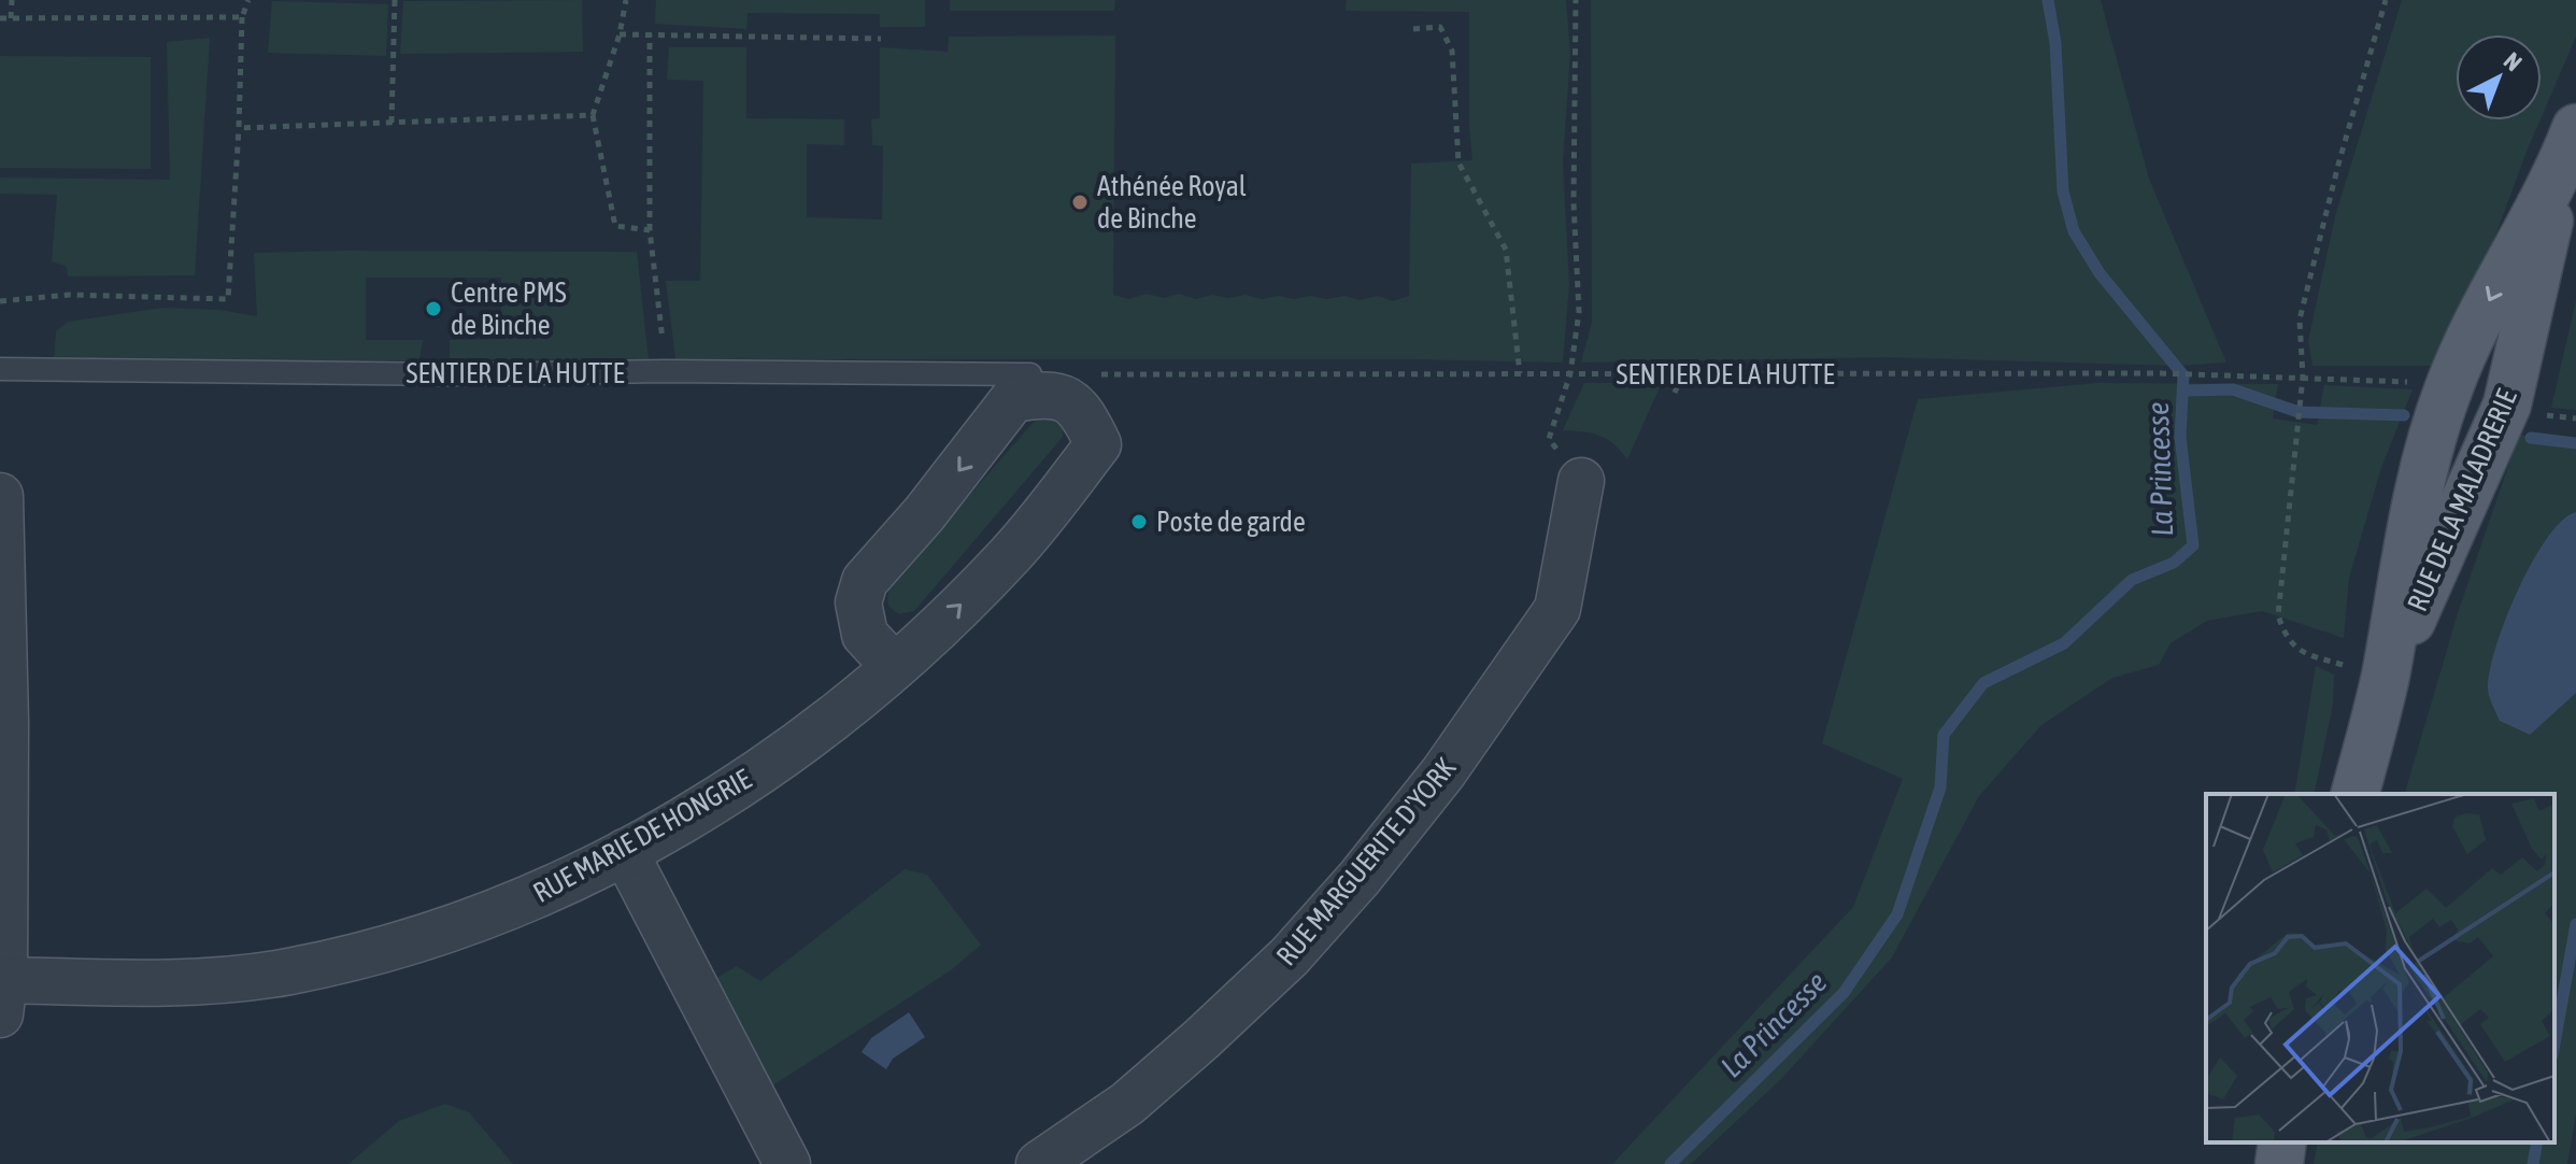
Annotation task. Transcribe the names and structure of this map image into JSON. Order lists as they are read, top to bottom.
{
  "streets": {
    "main road": ["RUE DE LA MALADRERIE"],
    "street": ["RUE MARIE DE HONGRIE", "RUE MARGUERITE D'YORK"],
    "lane": ["SENTIER DE LA HUTTE"]
  },
  "water": ["La Princesse"],
  "places": ["Athénée Royal de Binche", "Centre PMS de Binche", "Poste de garde"],
  "north": "top right"
}
